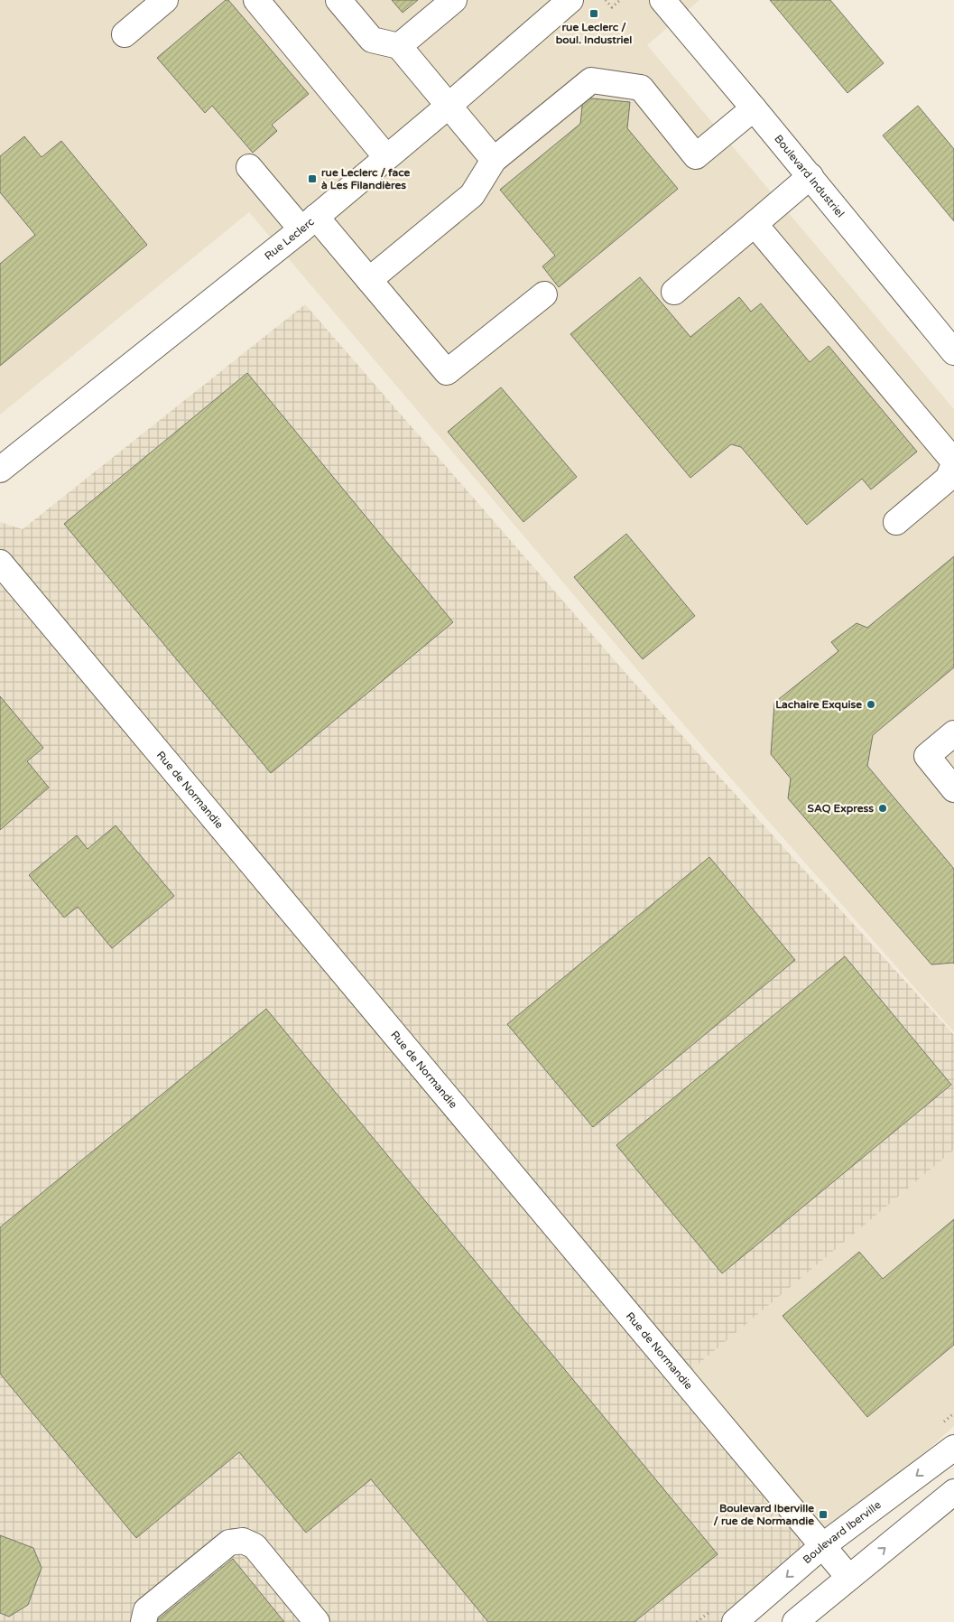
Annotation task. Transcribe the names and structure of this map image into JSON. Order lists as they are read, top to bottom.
{
  "streets": {
    "street": [
      "Boulevard Industriel",
      "Rue Leclerc",
      "Rue de Normandie",
      "Boulevard Iberville"
    ]
  },
  "crossings": [
    ["Rue de Normandie", "Boulevard Iberville"]
  ],
  "places": {
    "transit": ["rue Leclerc / boul. Industriel", "rue Leclerc / face à Les Filandières", "Boulevard Iberville / rue de Normandie"],
    "other": ["Lachaire Exquise", "SAQ Express"]
  }
}
